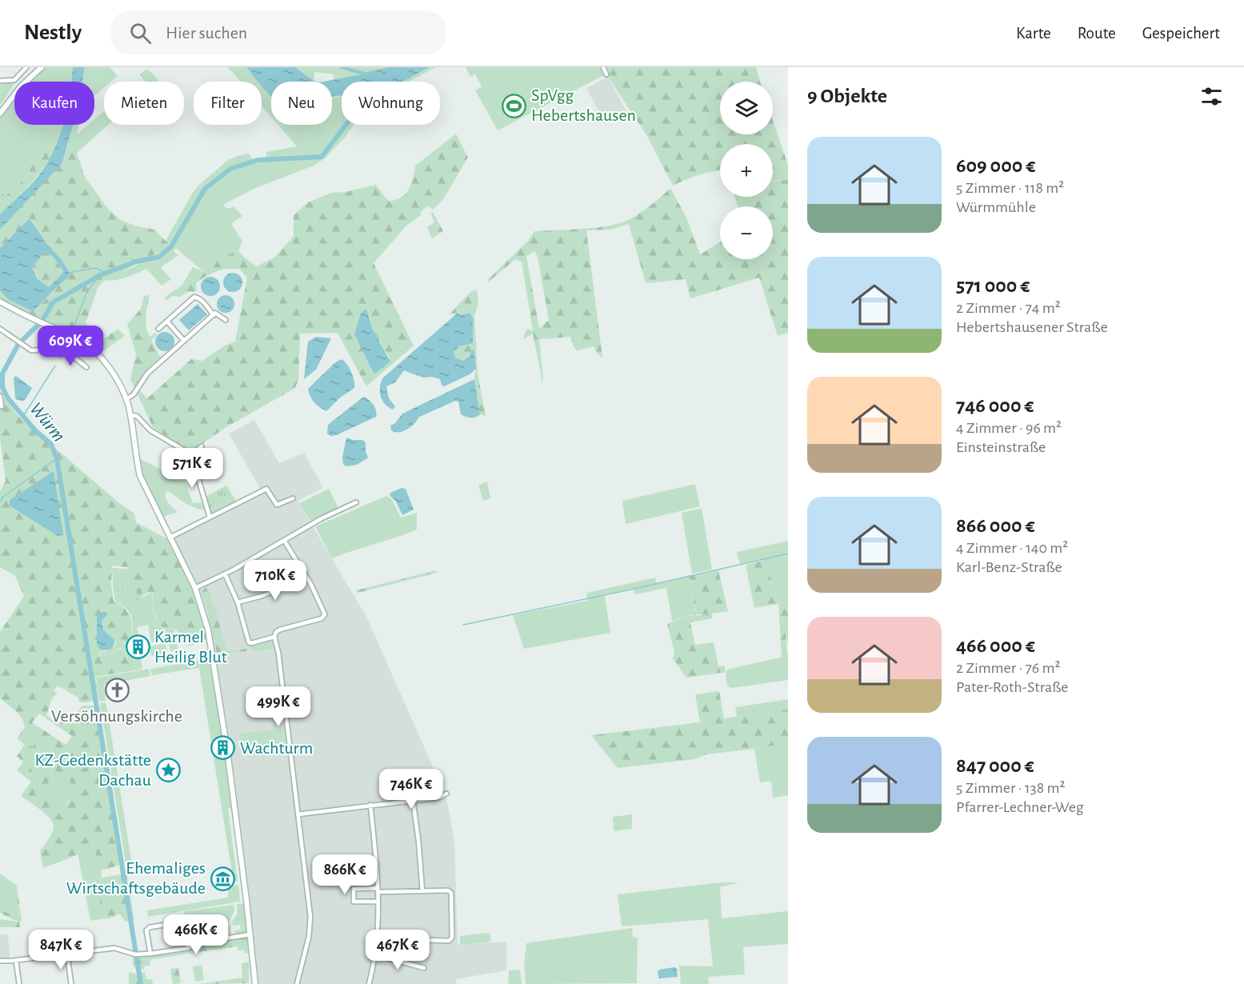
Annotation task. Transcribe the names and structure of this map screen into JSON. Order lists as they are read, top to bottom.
{
  "water": ["Würm"],
  "places": {
    "sports": ["SpVgg Hebertshausen"],
    "building": ["Karmel Heilig Blut", "Wachturm"],
    "church": ["Versöhnungskirche"],
    "place": ["KZ-Gedenkstätte Dachau"],
    "museum": ["Ehemaliges Wirtschaftsgebäude"]
  },
  "page": {
    "header": "Nestly",
    "search": "Hier suchen",
    "nav": ["Karte", "Route", "Gespeichert"],
    "heading": "9 Objekte",
    "map_buttons": ["+", "−"],
    "chip": [
      "Kaufen",
      "Mieten",
      "Filter",
      "Neu",
      "Wohnung"
    ],
    "list": [
      {
        "name": "609 000 €",
        "note": "5 Zimmer · 118 m² · Würmmühle"
      },
      {
        "name": "571 000 €",
        "note": "2 Zimmer · 74 m² · Hebertshausener Straße"
      },
      {
        "name": "746 000 €",
        "note": "4 Zimmer · 96 m² · Einsteinstraße"
      },
      {
        "name": "866 000 €",
        "note": "4 Zimmer · 140 m² · Karl-Benz-Straße"
      },
      {
        "name": "466 000 €",
        "note": "2 Zimmer · 76 m² · Pater-Roth-Straße"
      },
      {
        "name": "847 000 €",
        "note": "5 Zimmer · 138 m² · Pfarrer-Lechner-Weg"
      }
    ],
    "price": [
      "609K €",
      "571K €",
      "710K €",
      "499K €",
      "746K €",
      "866K €",
      "466K €",
      "847K €",
      "467K €"
    ]
  }
}
